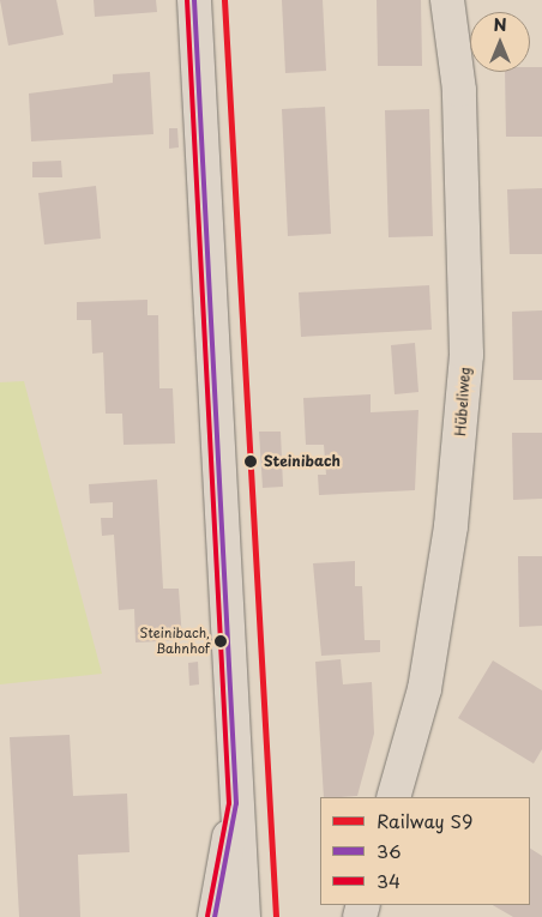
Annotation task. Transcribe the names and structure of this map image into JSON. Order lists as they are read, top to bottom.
{
  "streets": {
    "main road": ["Hübeliweg"]
  },
  "places": ["Steinibach", "Steinibach, Bahnhof"],
  "lines": ["rail line S9", "transit line 36", "transit line 34"],
  "legend": ["Railway S9", "36", "34"],
  "north": "top"
}
